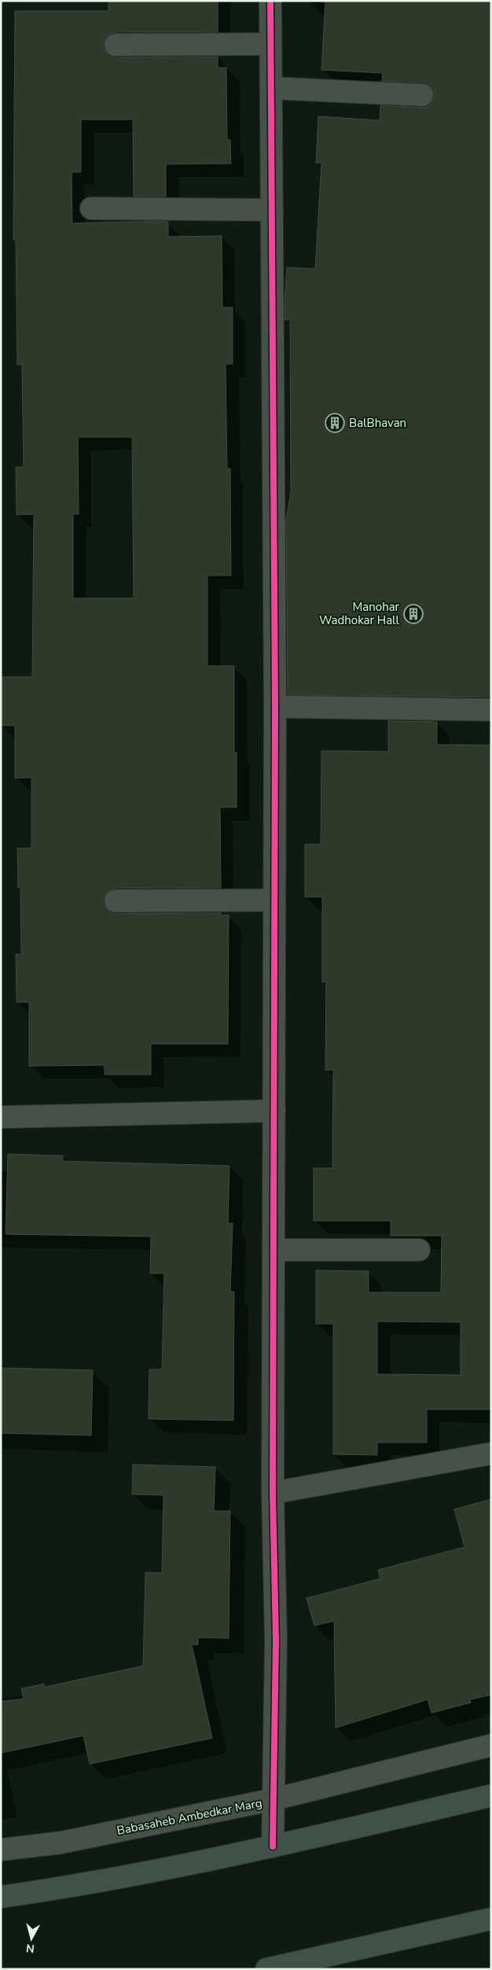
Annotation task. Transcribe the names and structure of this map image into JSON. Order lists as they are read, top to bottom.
{
  "streets": {
    "street": ["Babasaheb Ambedkar Marg"]
  },
  "places": {
    "building": ["BalBhavan", "Manohar Wadhokar Hall"]
  },
  "north": "bottom"
}
